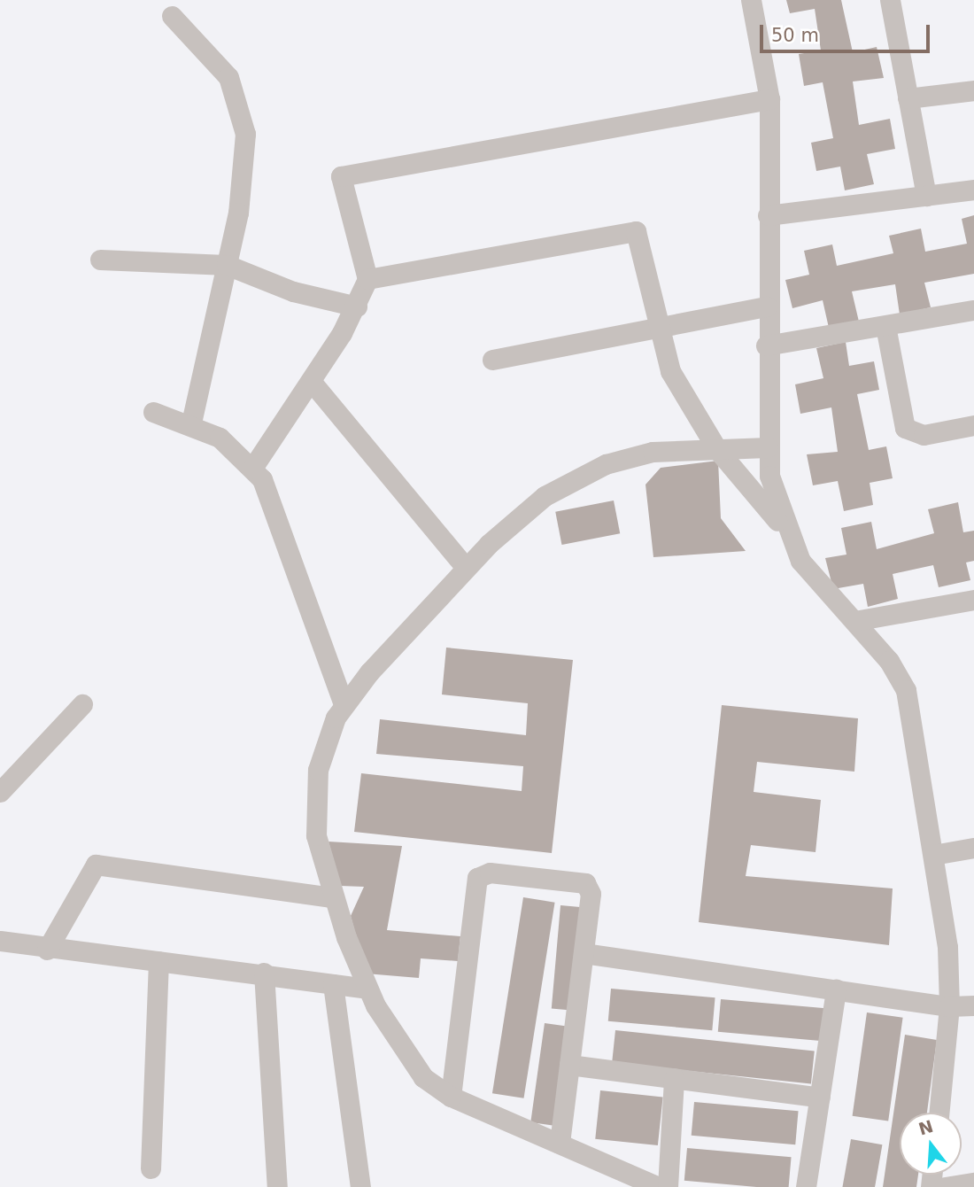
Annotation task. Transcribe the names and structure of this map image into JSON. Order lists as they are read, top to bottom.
{
  "scale_bar": "50 m",
  "north": "top"
}
